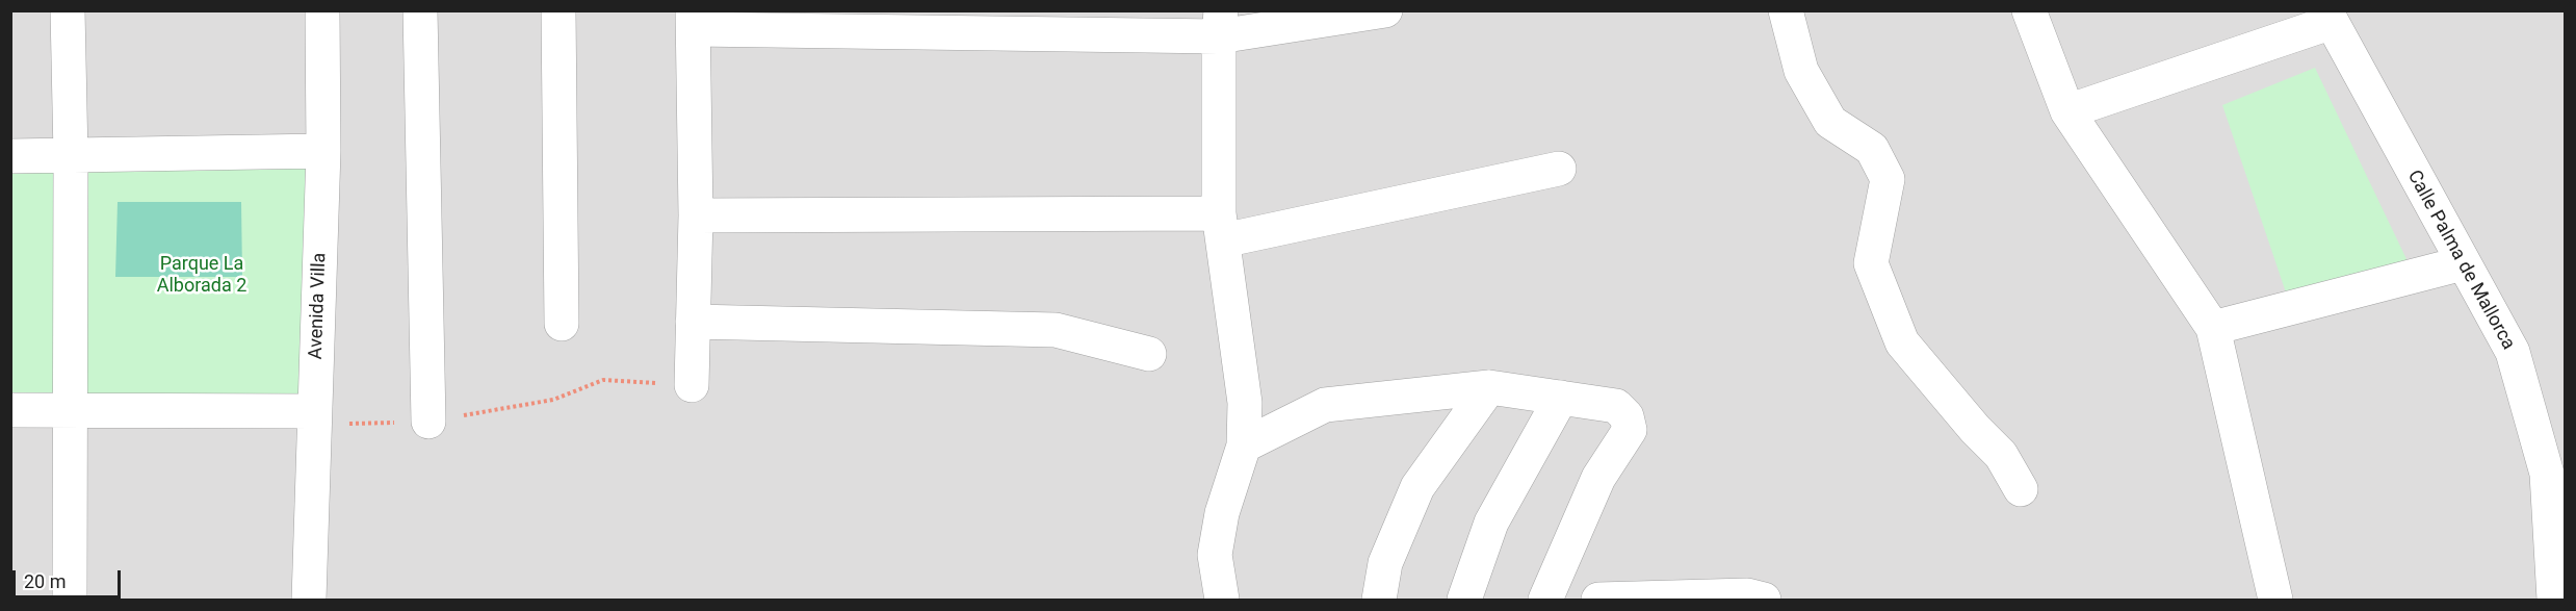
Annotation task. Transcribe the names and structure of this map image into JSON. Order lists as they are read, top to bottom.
{
  "streets": {
    "street": ["Calle Palma de Mallorca", "Avenida Villa"]
  },
  "parks": ["Parque La Alborada 2"],
  "scale_bar": "20 m"
}
